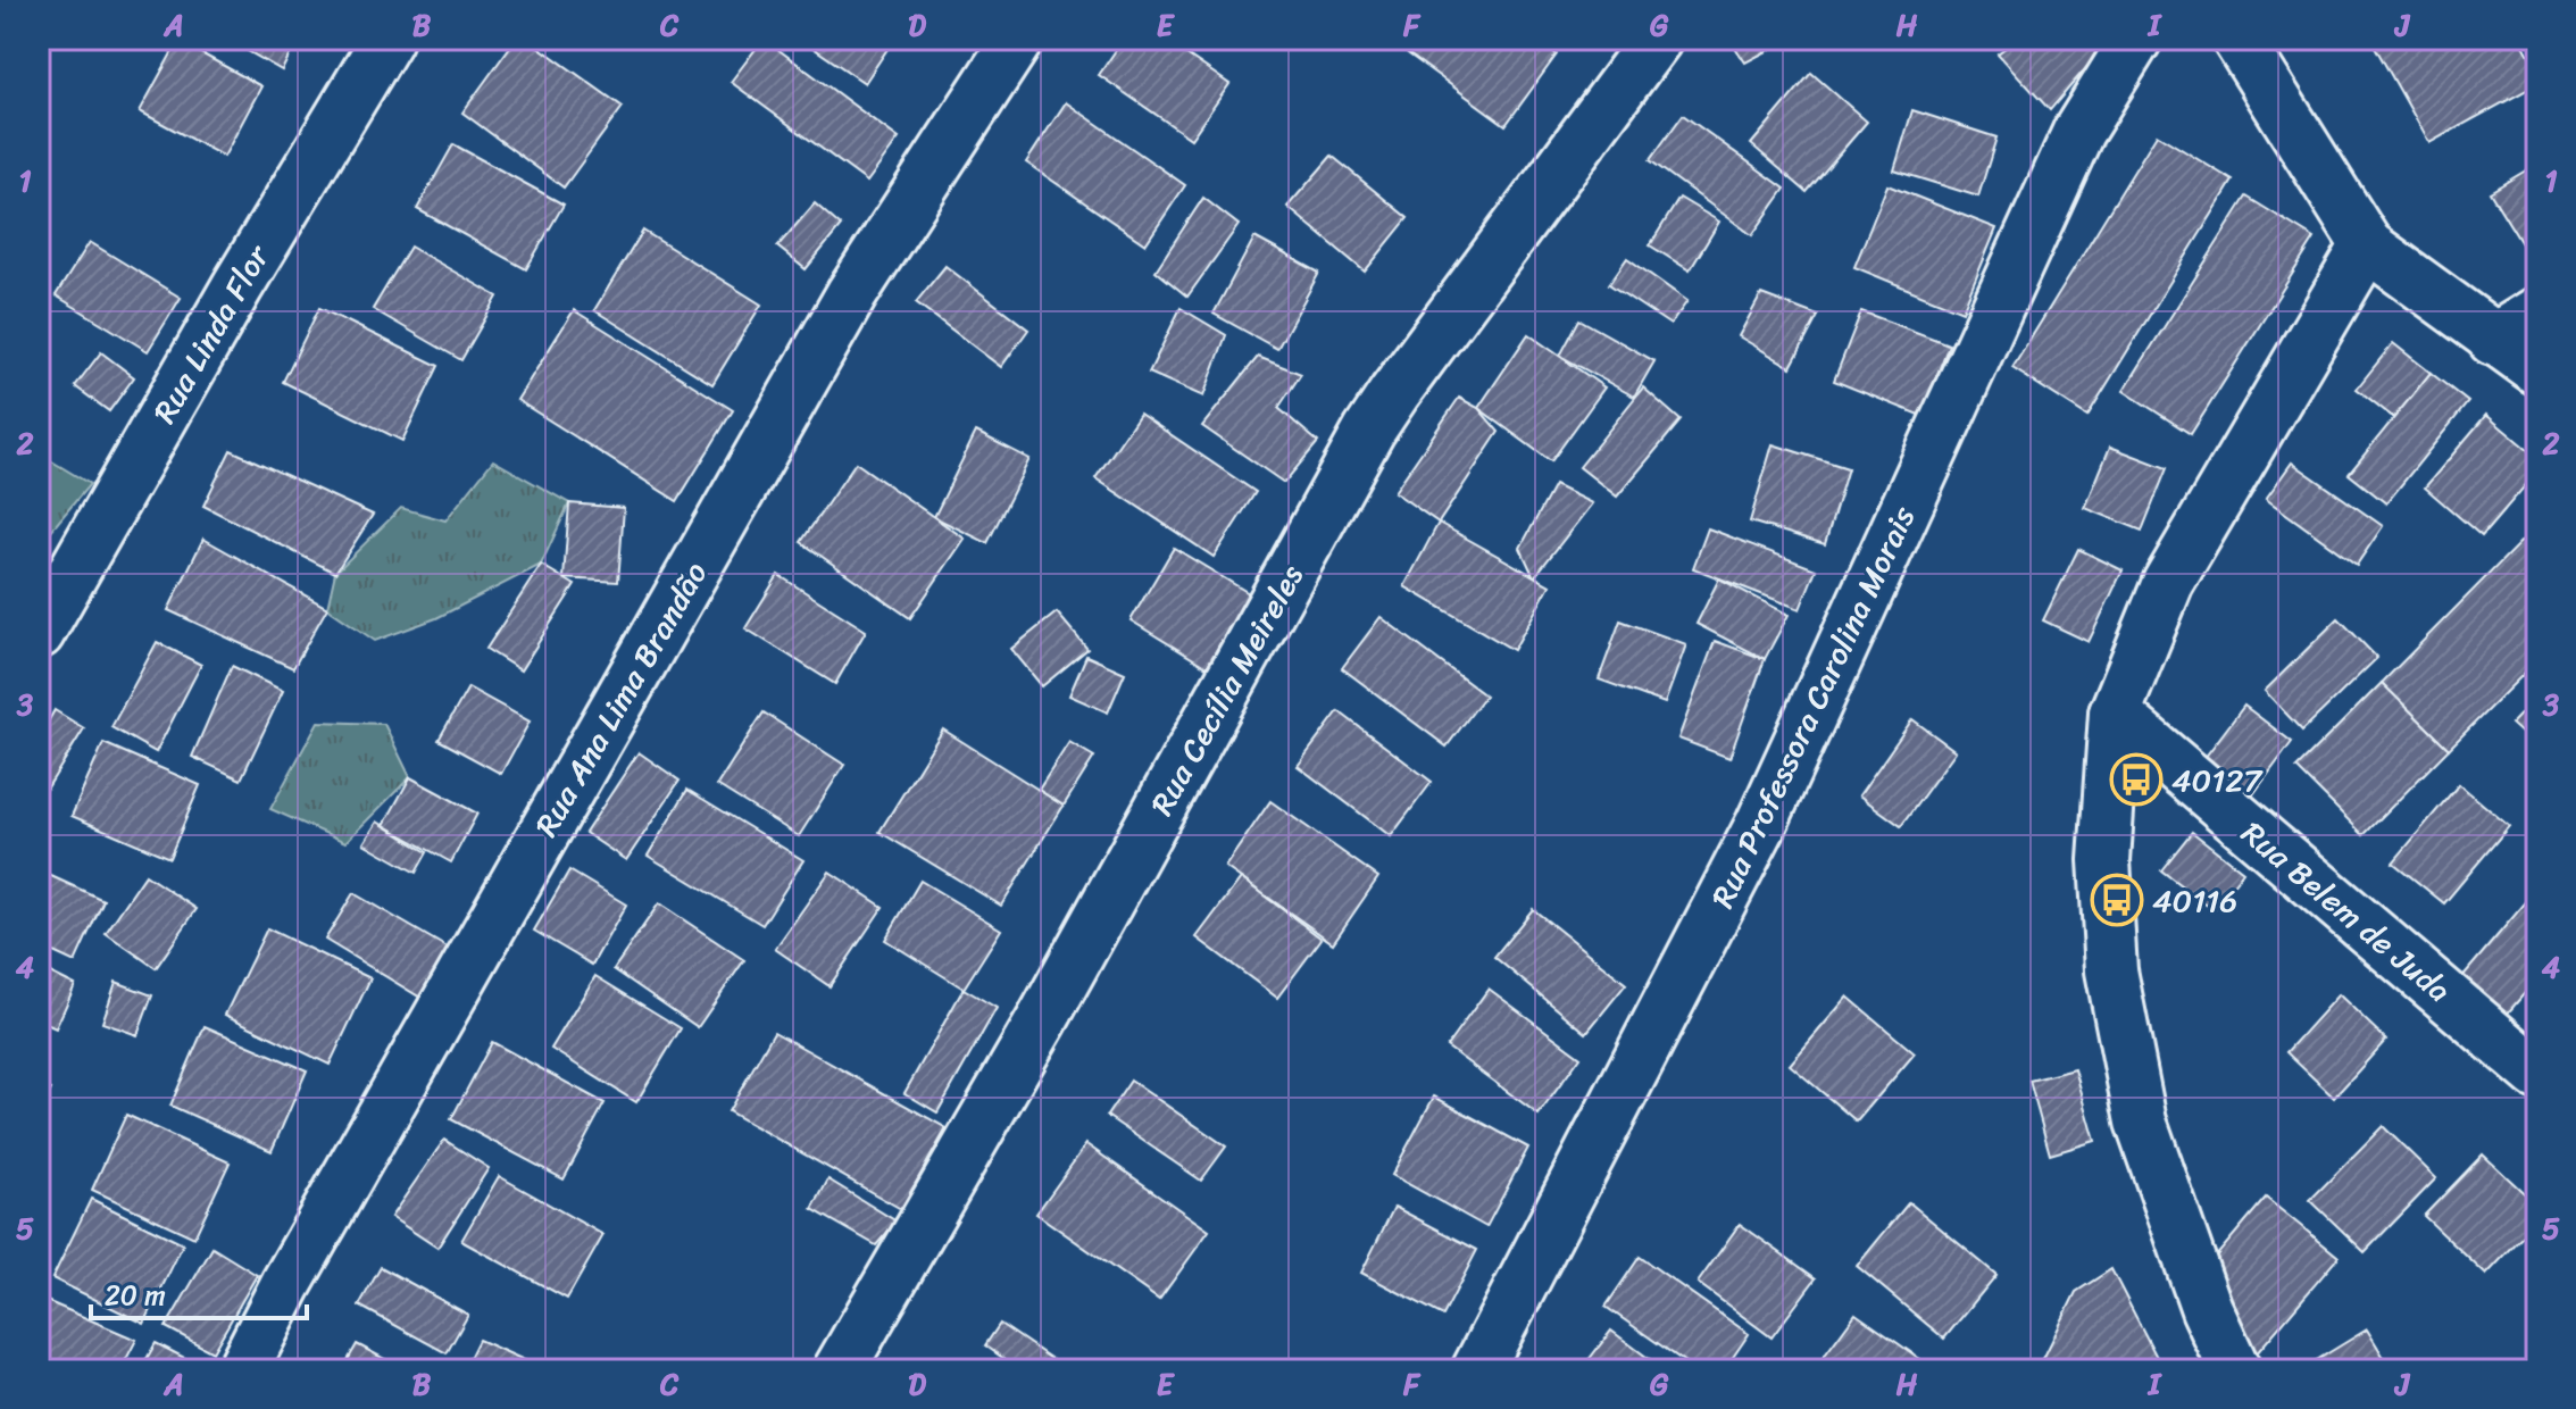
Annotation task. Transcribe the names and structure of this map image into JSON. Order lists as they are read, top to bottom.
{
  "streets": {
    "street": [
      "Rua Linda Flor",
      "Rua Cecília Meireles",
      "Rua Ana Lima Brandão",
      "Rua Professora Carolina Morais",
      "Rua Belem de Juda"
    ]
  },
  "places": {
    "bus stop": ["40127", "40116"]
  },
  "scale_bar": "20 m",
  "grid": {
    "columns": [
      "A",
      "B",
      "C",
      "D",
      "E",
      "F",
      "G",
      "H",
      "I",
      "J"
    ],
    "rows": [
      "1",
      "2",
      "3",
      "4",
      "5"
    ]
  }
}
